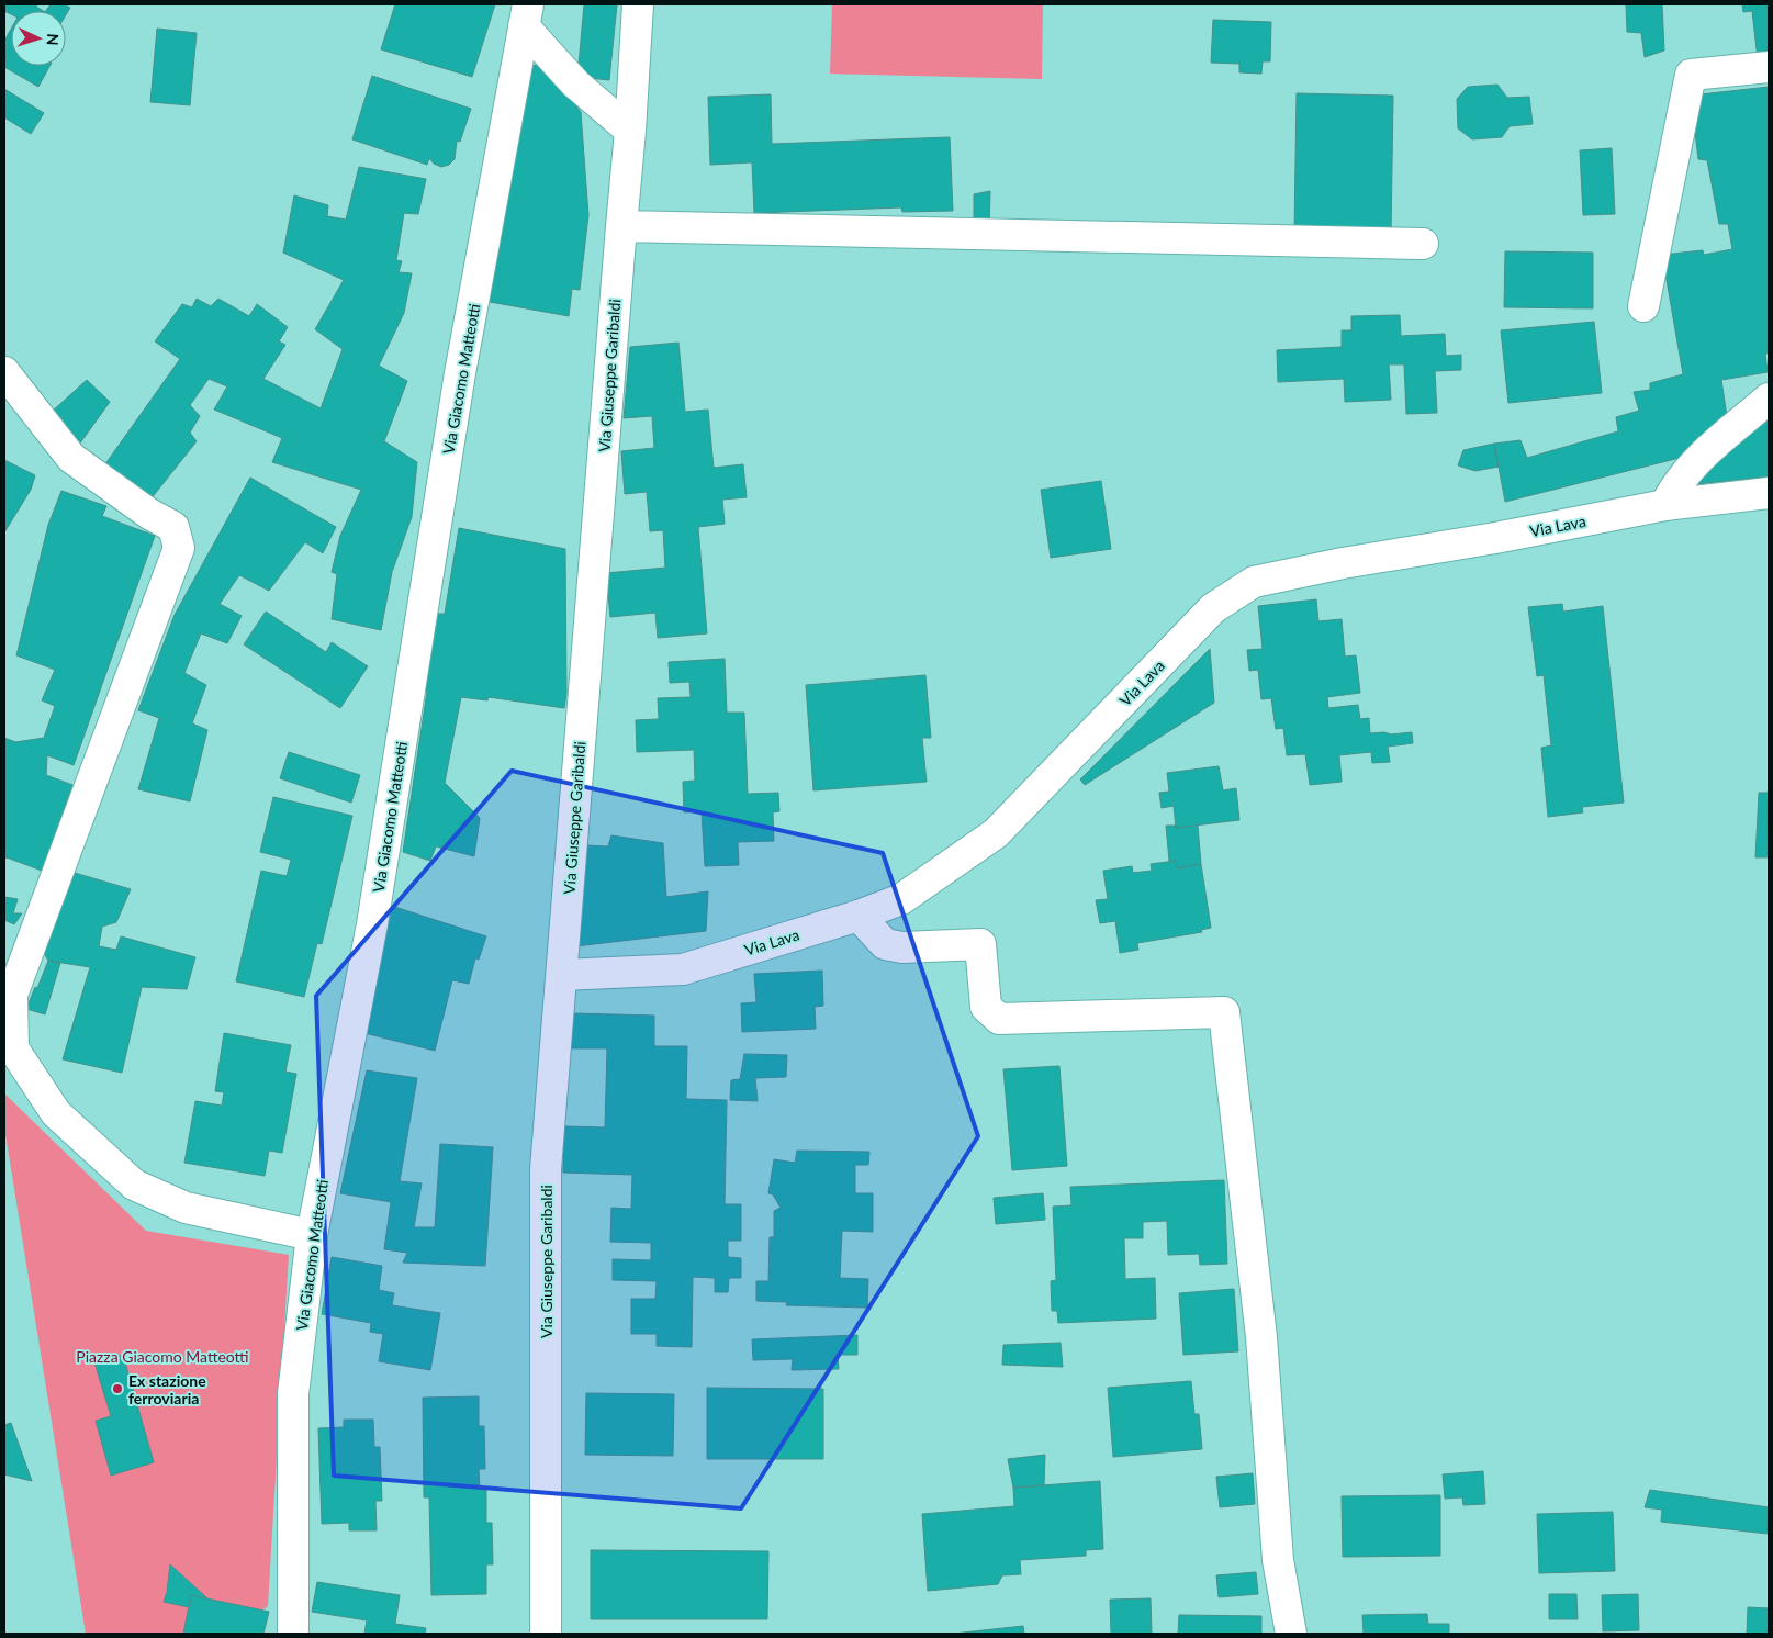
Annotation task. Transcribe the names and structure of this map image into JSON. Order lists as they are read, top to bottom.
{
  "streets": {
    "street": ["Via Giuseppe Garibaldi", "Via Giacomo Matteotti", "Via Lava"]
  },
  "crossings": [
    ["Via Giuseppe Garibaldi", "Via Lava"]
  ],
  "parks": ["Piazza Giacomo Matteotti"],
  "places": ["Ex stazione ferroviaria"],
  "north": "right"
}
